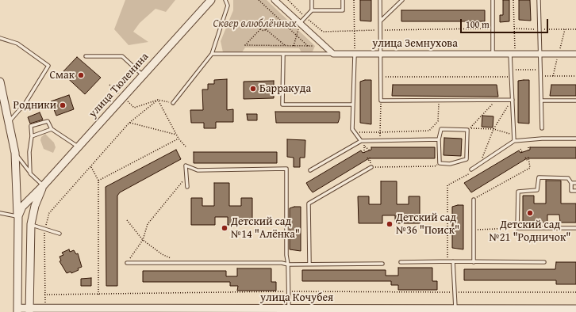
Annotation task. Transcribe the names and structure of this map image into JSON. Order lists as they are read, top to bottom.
{
  "streets": {
    "street": ["улица Земнухова", "улица Тюленина", "улица Кочубея"]
  },
  "parks": ["Сквер влюблённых"],
  "places": [
    "Смак",
    "Барракуда",
    "Родники",
    "Детский сад №21 \"Родничок\"",
    "Детский сад №36 \"Поиск\"",
    "Детский сад №14 \"Алёнка\""
  ],
  "scale_bar": "100 m"
}
